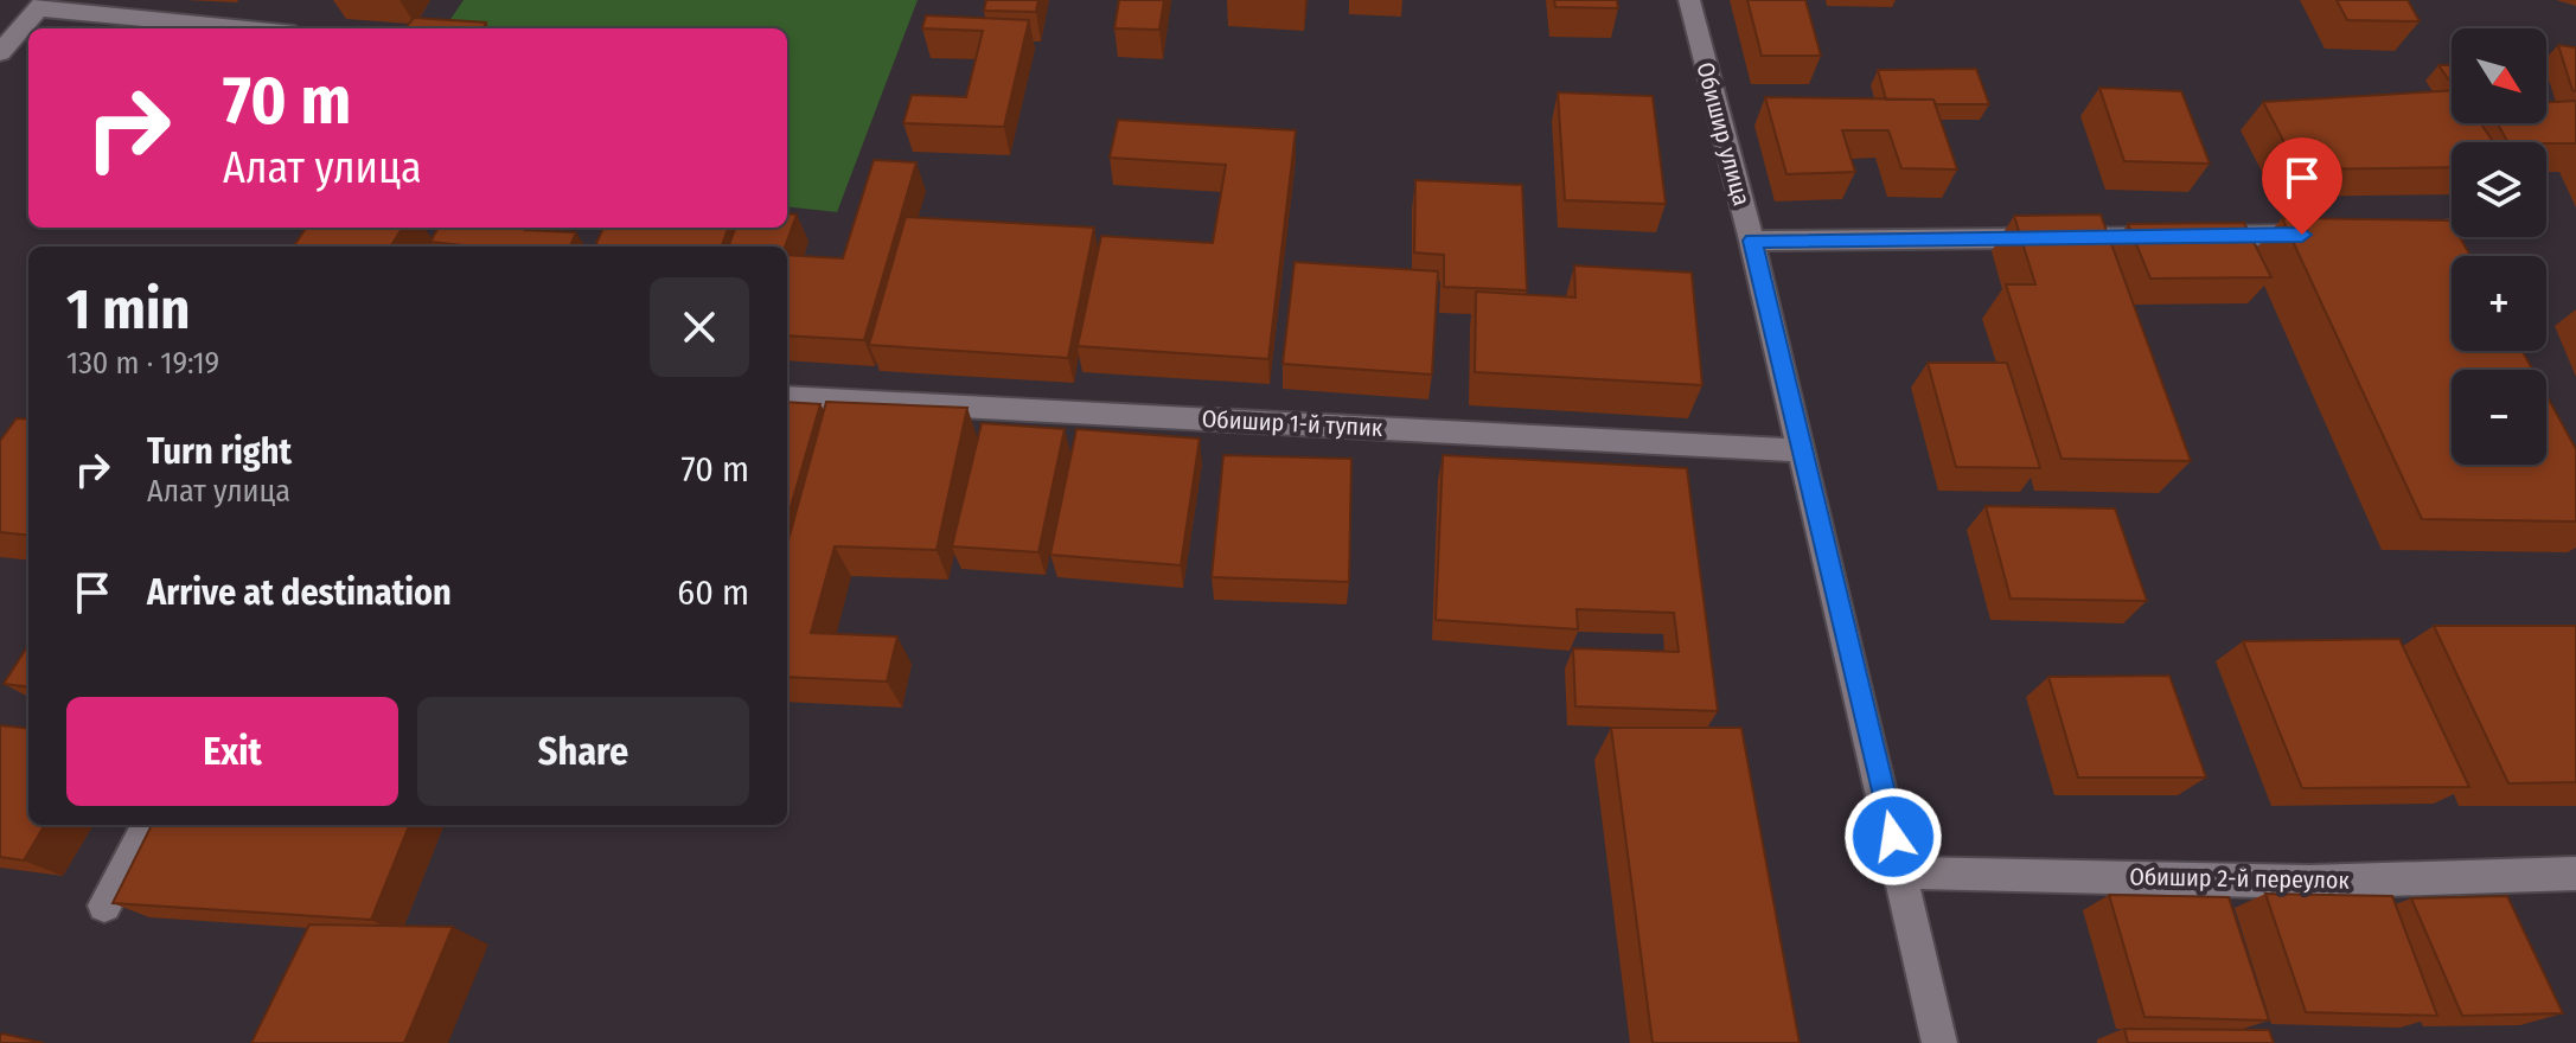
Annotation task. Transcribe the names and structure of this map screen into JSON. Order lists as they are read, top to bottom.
{
  "streets": {
    "street": ["Обишир улица", "Обишир 1-й тупик", "Обишир 2-й переулок"]
  },
  "crossings": [
    ["Обишир улица", "Обишир 1-й тупик"],
    ["Обишир улица", "Обишир 2-й переулок"]
  ],
  "north": "bottom right",
  "page": {
    "map_buttons": ["+", "−"],
    "turn": ["70 m", "Алат улица"],
    "heading": ["1 min", "130 m · 19:19"],
    "list": [
      {
        "name": "Turn right",
        "note": "Алат улица",
        "value": "70 m"
      },
      {
        "name": "Arrive at destination",
        "value": "60 m"
      }
    ],
    "buttons": ["Exit", "Share"]
  }
}
